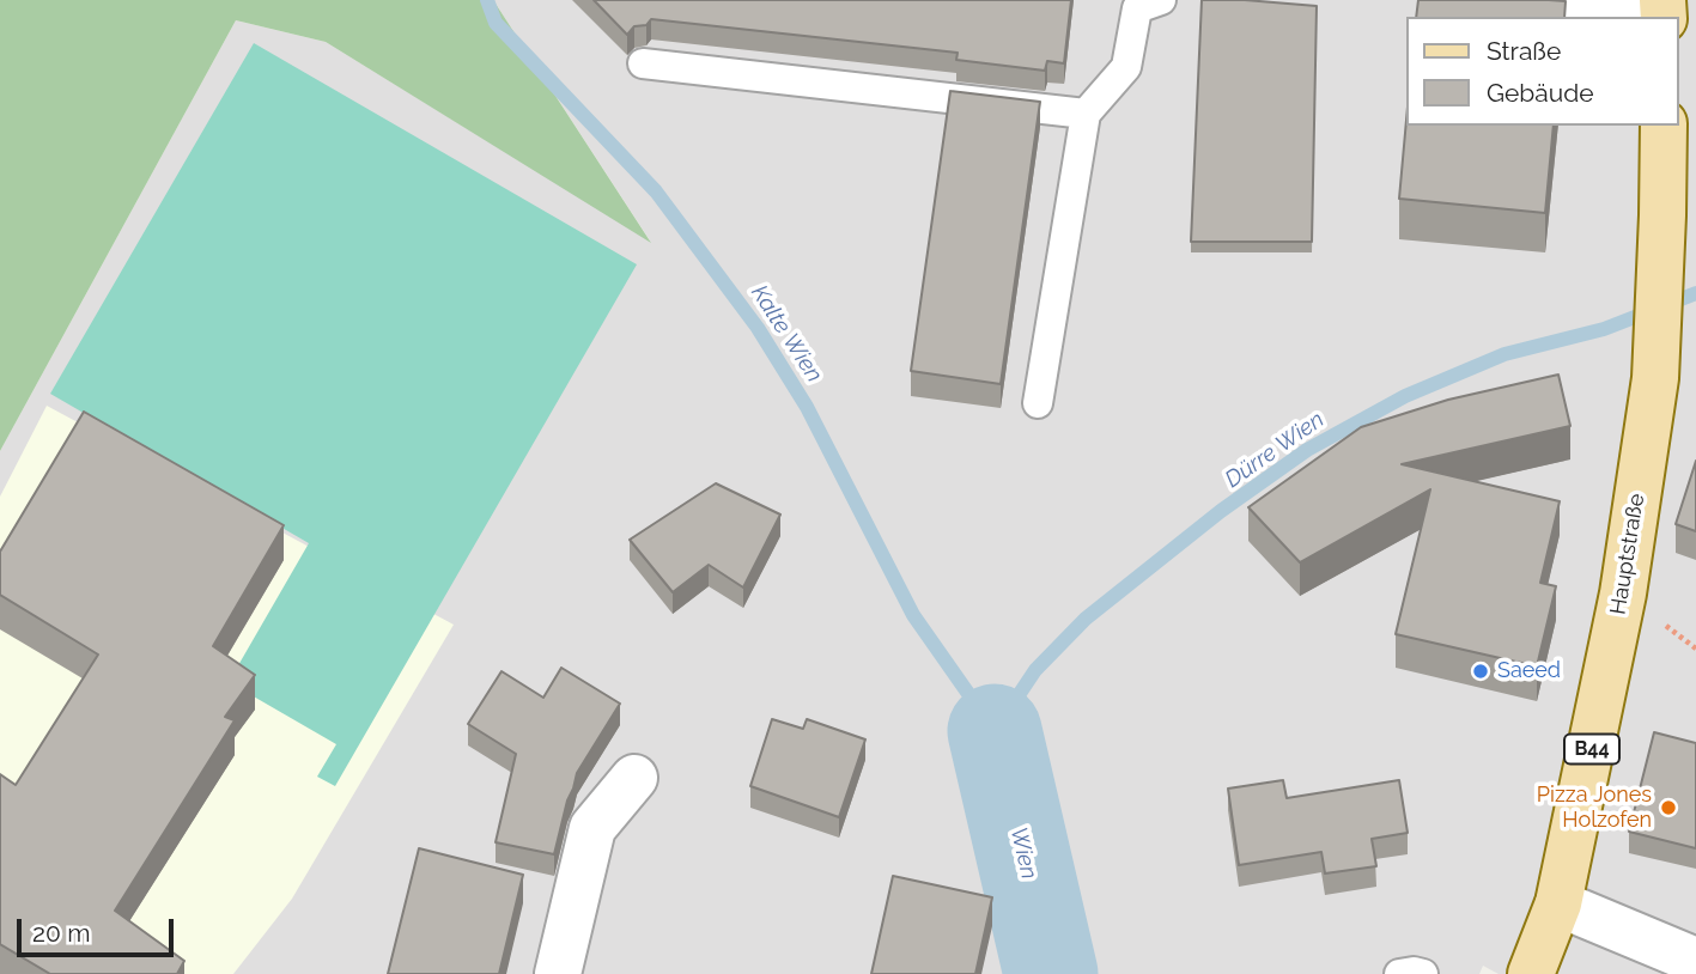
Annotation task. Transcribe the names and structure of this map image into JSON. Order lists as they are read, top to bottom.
{
  "streets": {
    "main road": ["Hauptstraße", "B44"]
  },
  "water": ["Kalte Wien", "Dürre Wien", "Wien"],
  "places": ["Saeed", "Pizza Jones Holzofen"],
  "legend": ["Straße", "Gebäude"],
  "scale_bar": "20 m"
}
